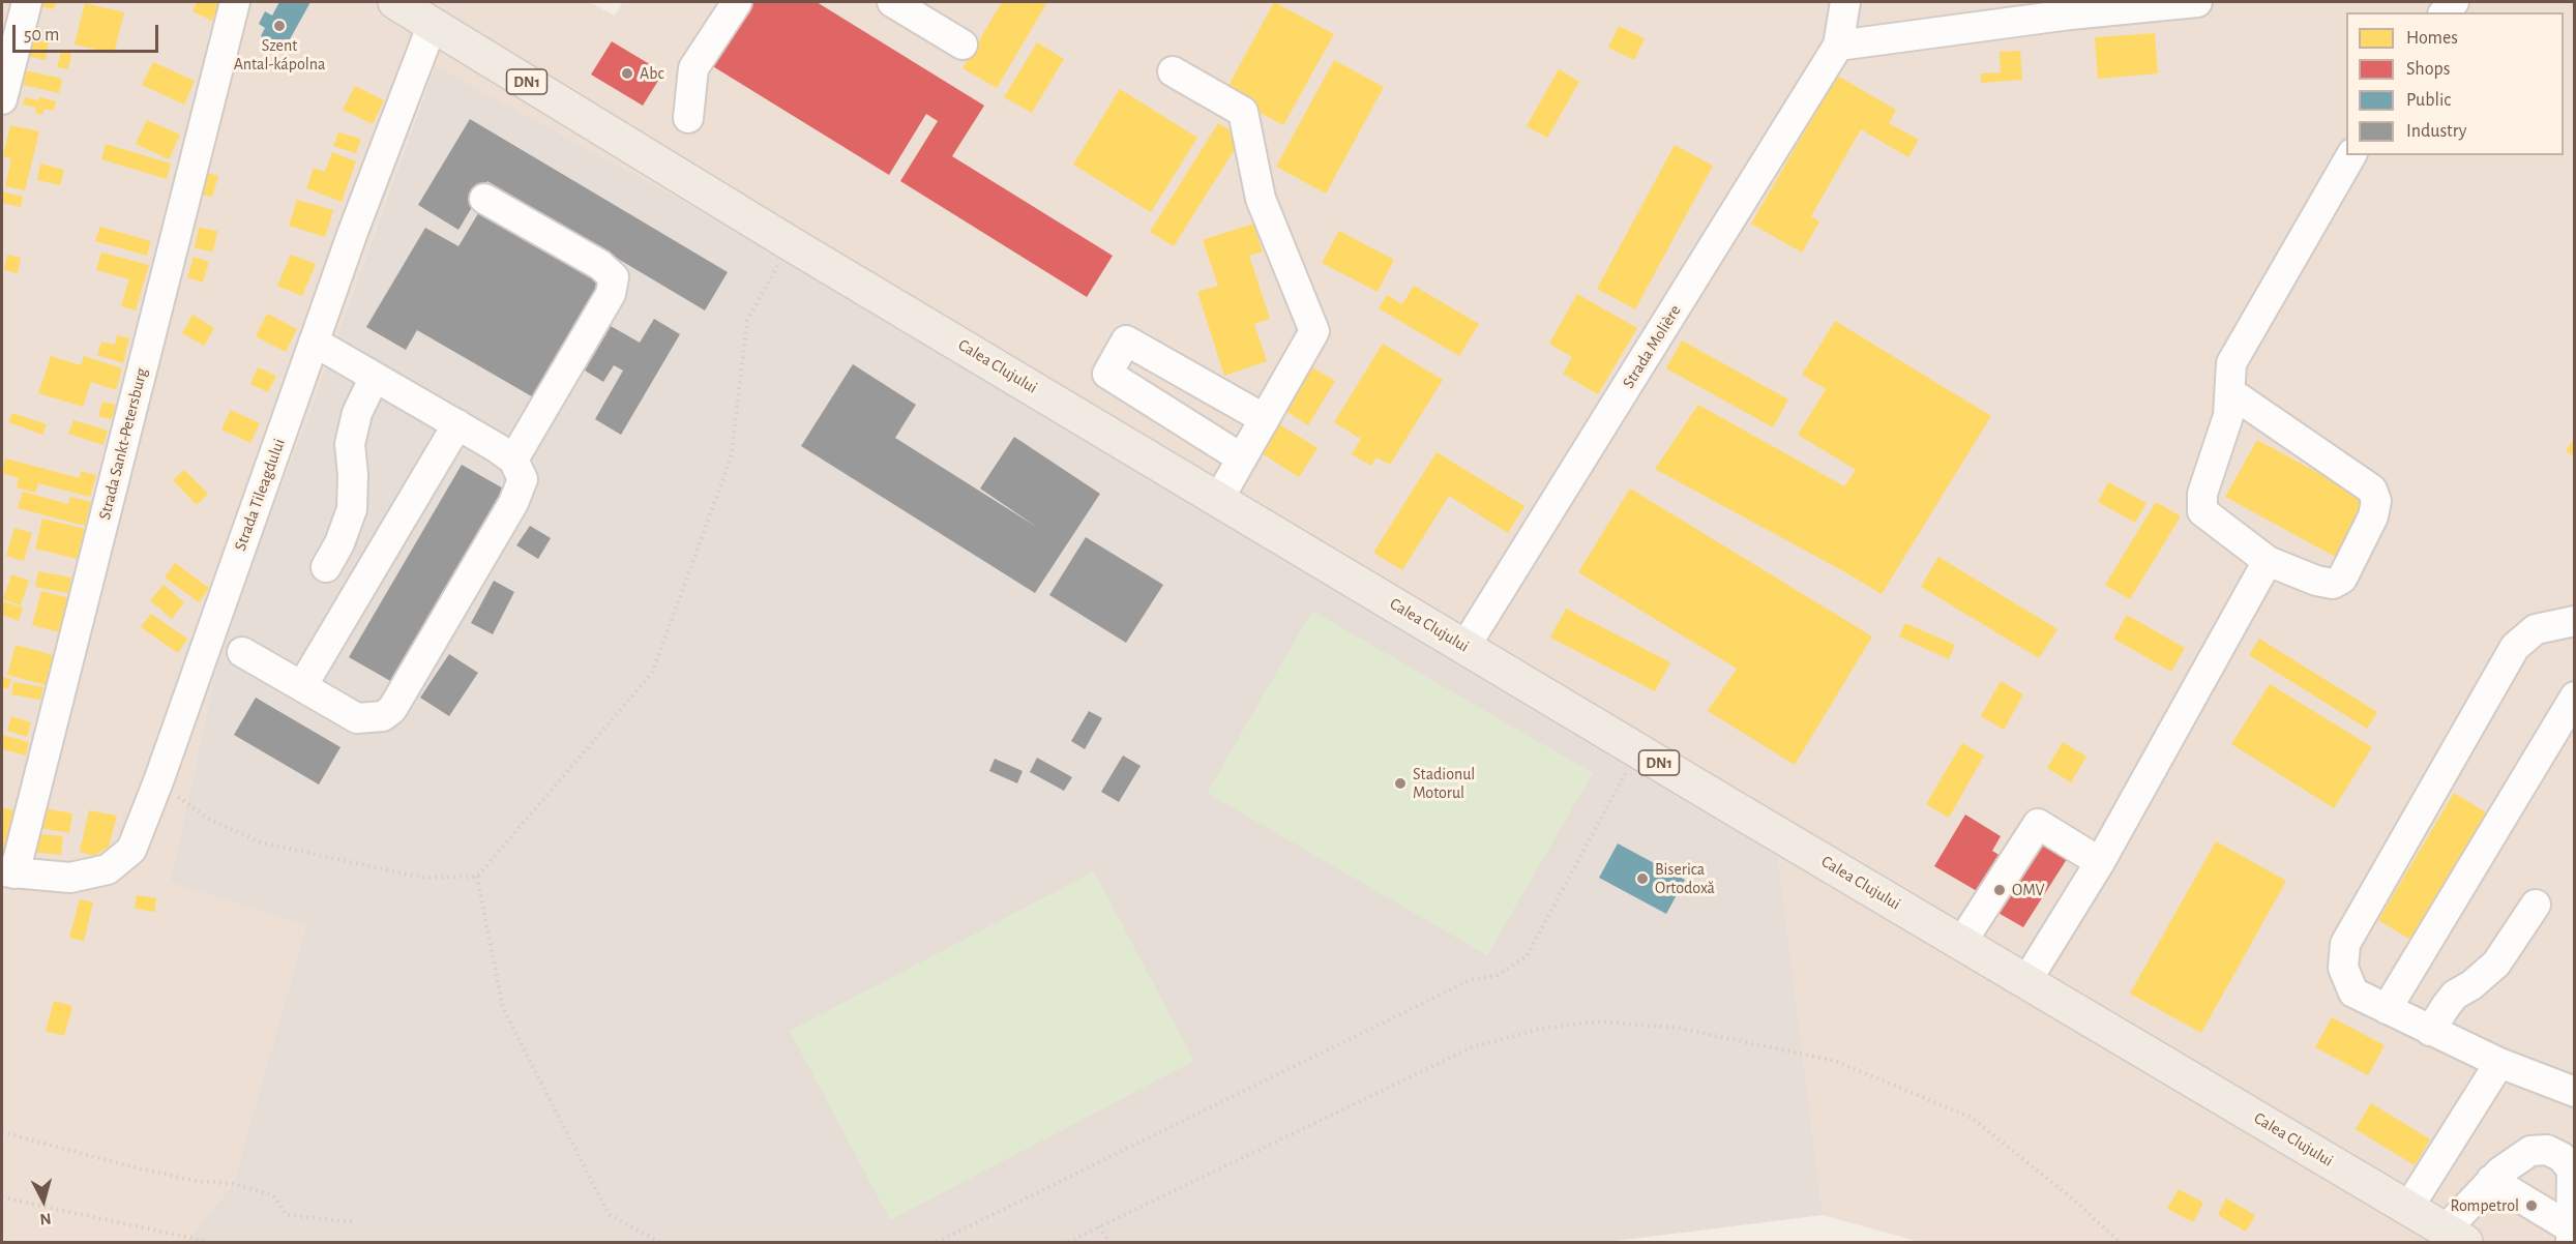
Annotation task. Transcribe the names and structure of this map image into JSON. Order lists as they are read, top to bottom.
{
  "streets": {
    "main road": ["DN1", "Calea Clujului"],
    "street": ["Strada Molière", "Strada Sankt-Petersburg", "Strada Tileagdului"]
  },
  "crossings": [
    ["Strada Molière", "Calea Clujului"],
    ["Calea Clujului", "Strada Tileagdului"],
    ["Strada Sankt-Petersburg", "Strada Tileagdului"]
  ],
  "places": [
    "Szent Antal-kápolna",
    "Abc",
    "Stadionul Motorul",
    "Biserica Ortodoxă",
    "OMV",
    "Rompetrol"
  ],
  "legend": [
    "Homes",
    "Shops",
    "Public",
    "Industry"
  ],
  "scale_bar": "50 m",
  "north": "bottom"
}
